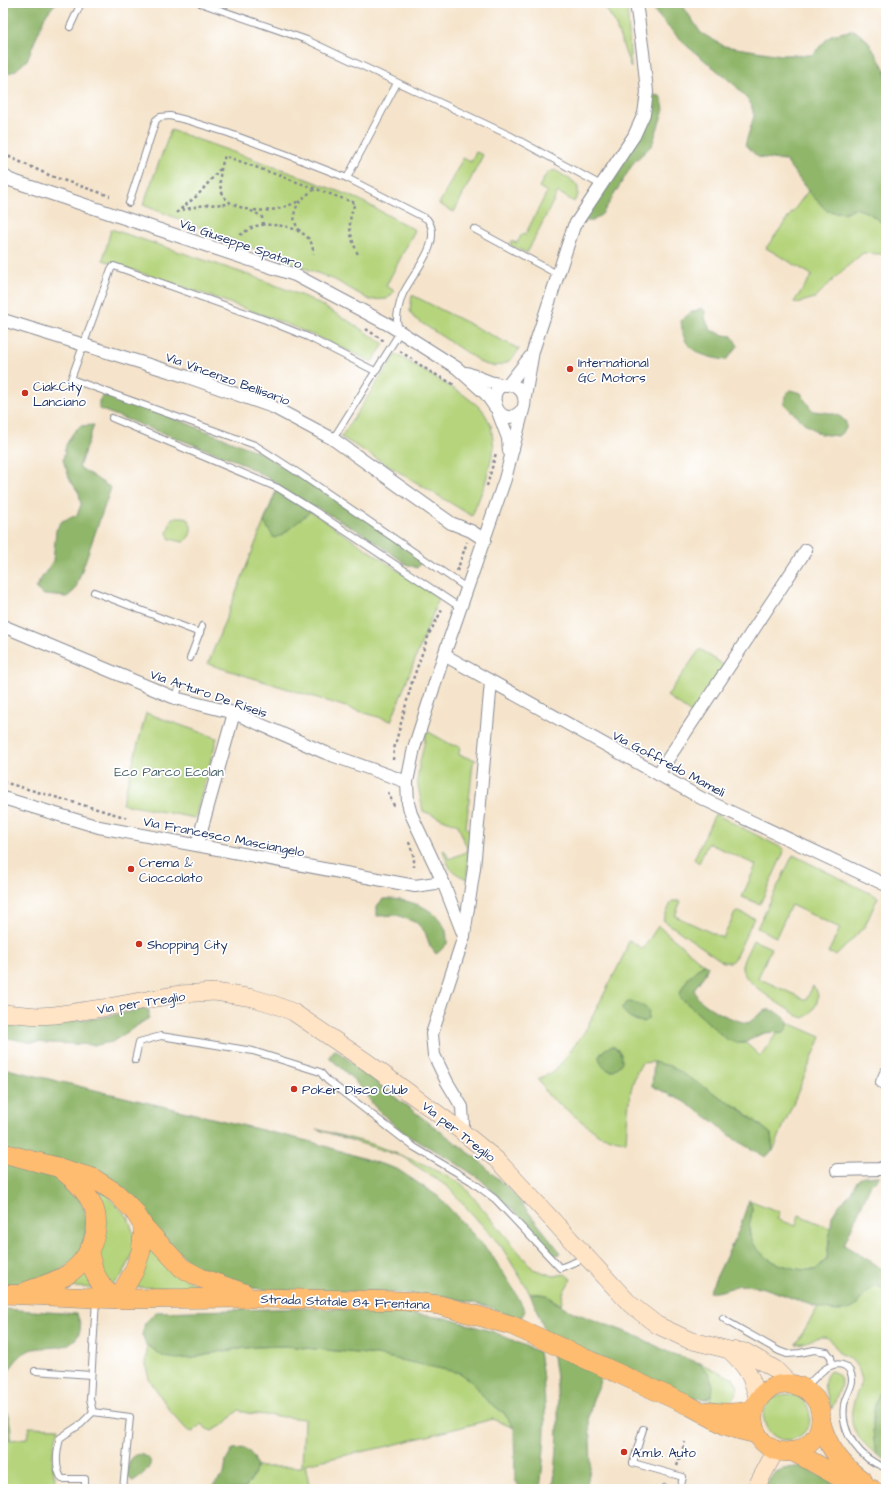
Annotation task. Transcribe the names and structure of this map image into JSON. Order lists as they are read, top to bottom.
{
  "streets": {
    "main road": ["Via per Treglio", "Strada Statale 84 Frentana"],
    "street": [
      "Via Giuseppe Spataro",
      "Via Vincenzo Bellisario",
      "Via Arturo De Riseis",
      "Via Goffredo Mameli",
      "Via Francesco Masciangelo"
    ]
  },
  "crossings": [
    ["Via per Treglio", "Strada Statale 84 Frentana"]
  ],
  "parks": ["Eco Parco Ecolan"],
  "places": [
    "International GC Motors",
    "CiakCity Lanciano",
    "Crema & Cioccolato",
    "Shopping City",
    "Poker Disco Club",
    "A.m.b. Auto"
  ]
}
